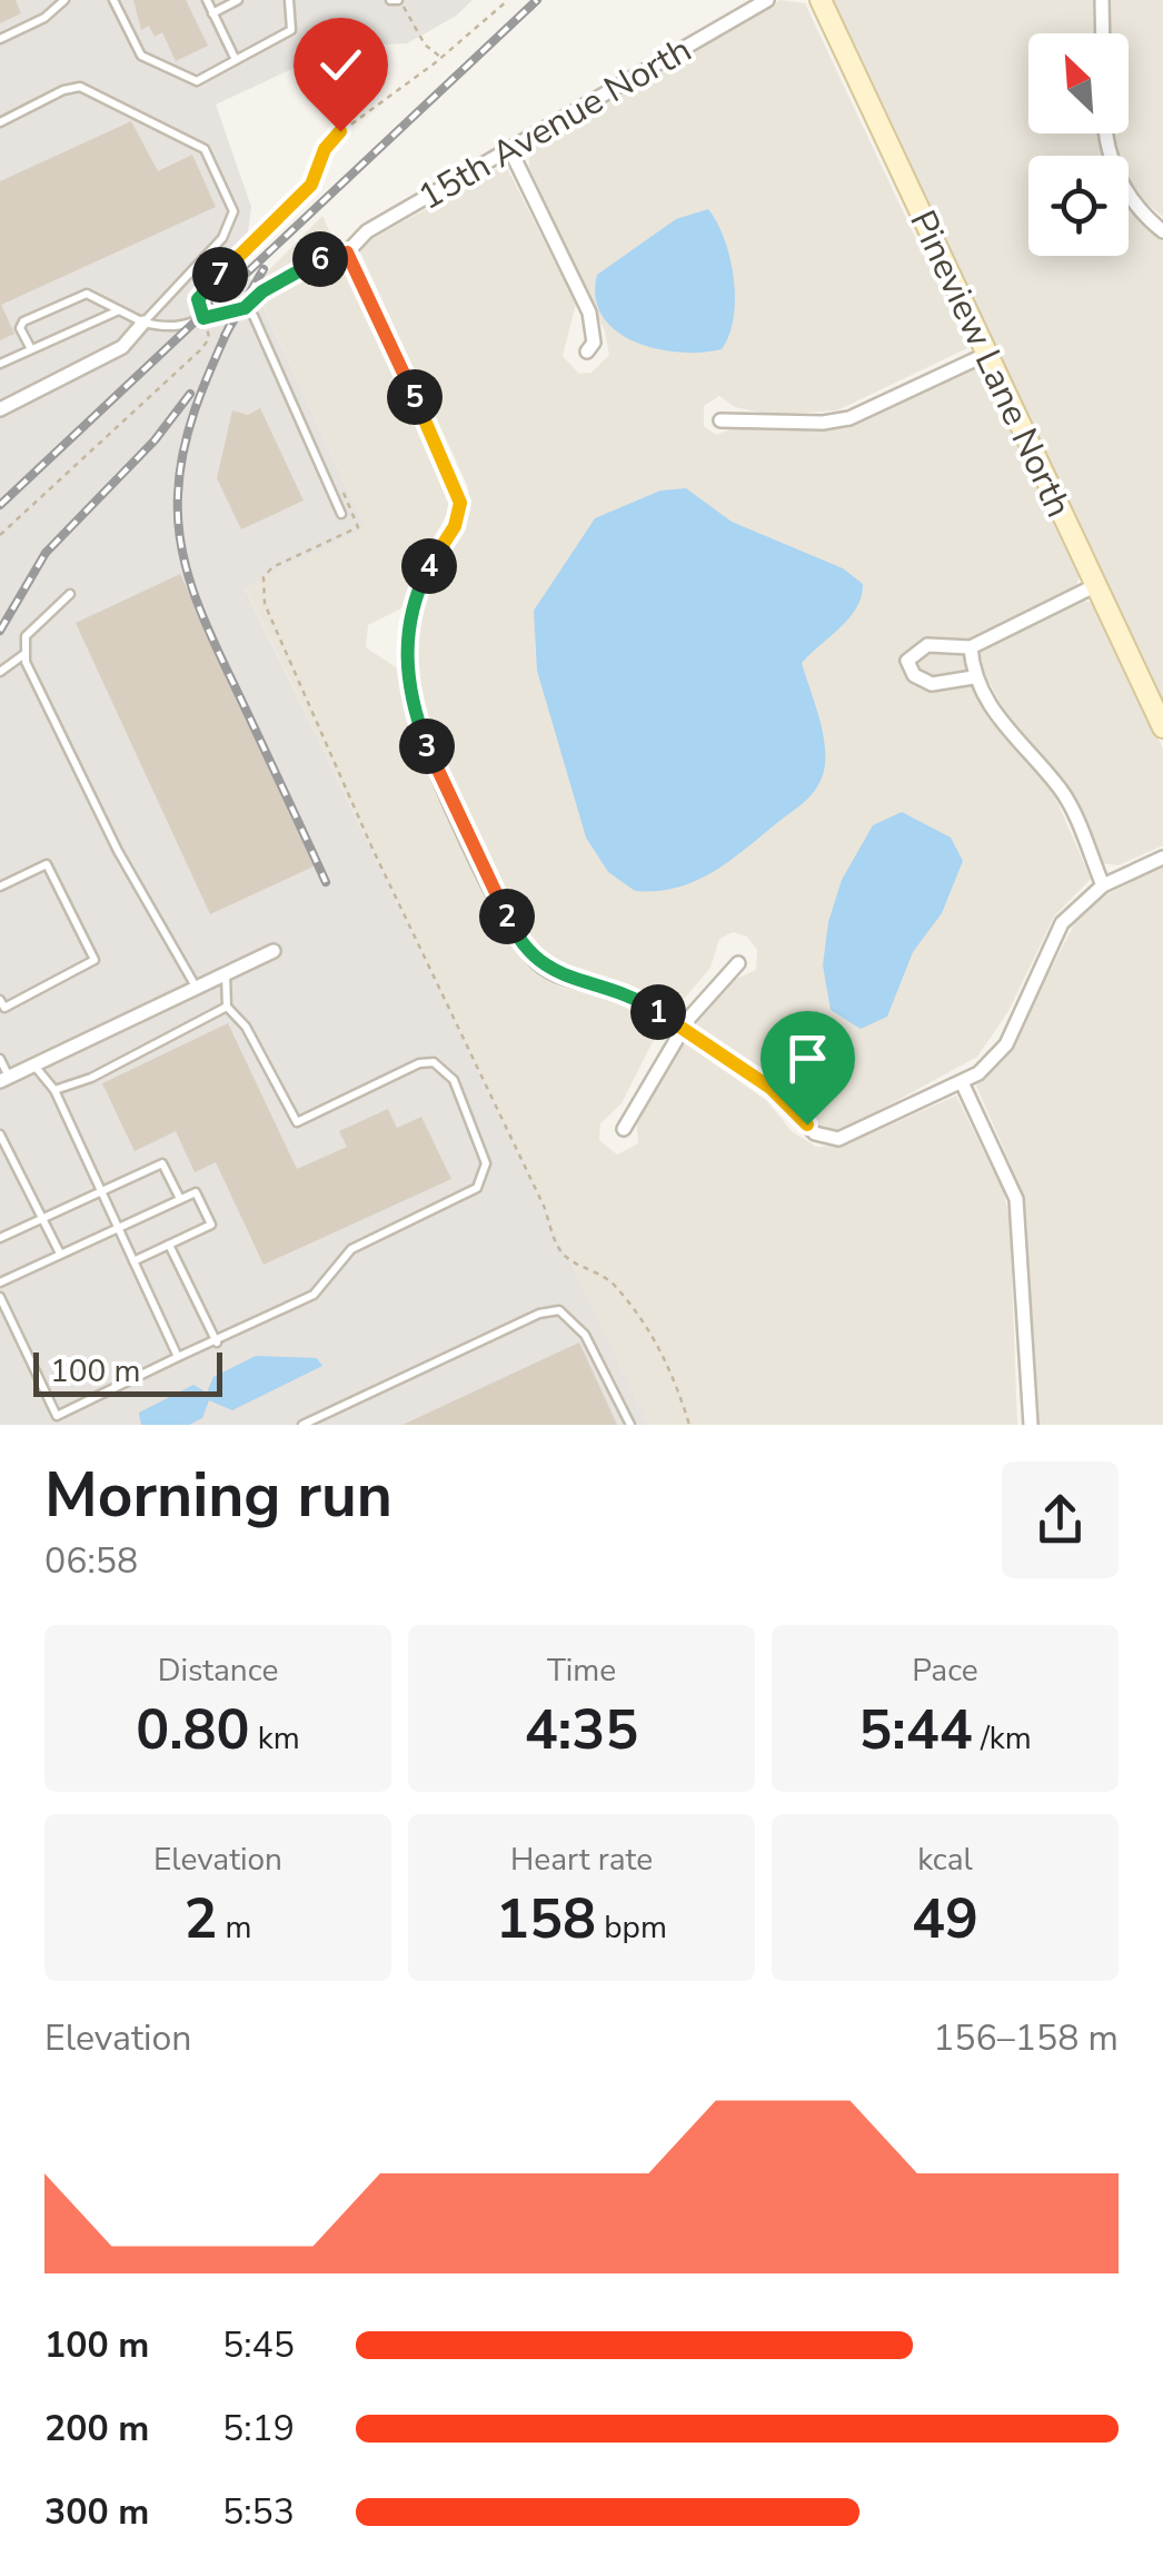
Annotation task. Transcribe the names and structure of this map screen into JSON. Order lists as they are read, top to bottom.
{
  "streets": {
    "street": ["15th Avenue North", "Pineview Lane North"]
  },
  "scale_bar": "100 m",
  "north": "top left",
  "page": {
    "pins": [
      "6",
      "7",
      "5",
      "4",
      "3",
      "2",
      "1"
    ],
    "scale": "100 m",
    "heading": ["Morning run", "06:58"],
    "stats": [
      ["Distance", "0.80 km"],
      ["Time", "4:35"],
      ["Pace", "5:44 /km"],
      ["Elevation", "2 m"],
      ["Heart rate", "158 bpm"],
      ["kcal", "49"]
    ],
    "chart": ["Elevation", "156–158 m"],
    "list": [
      {
        "name": "100 m",
        "note": "5:45"
      },
      {
        "name": "200 m",
        "note": "5:19"
      },
      {
        "name": "300 m",
        "note": "5:53"
      }
    ]
  }
}
